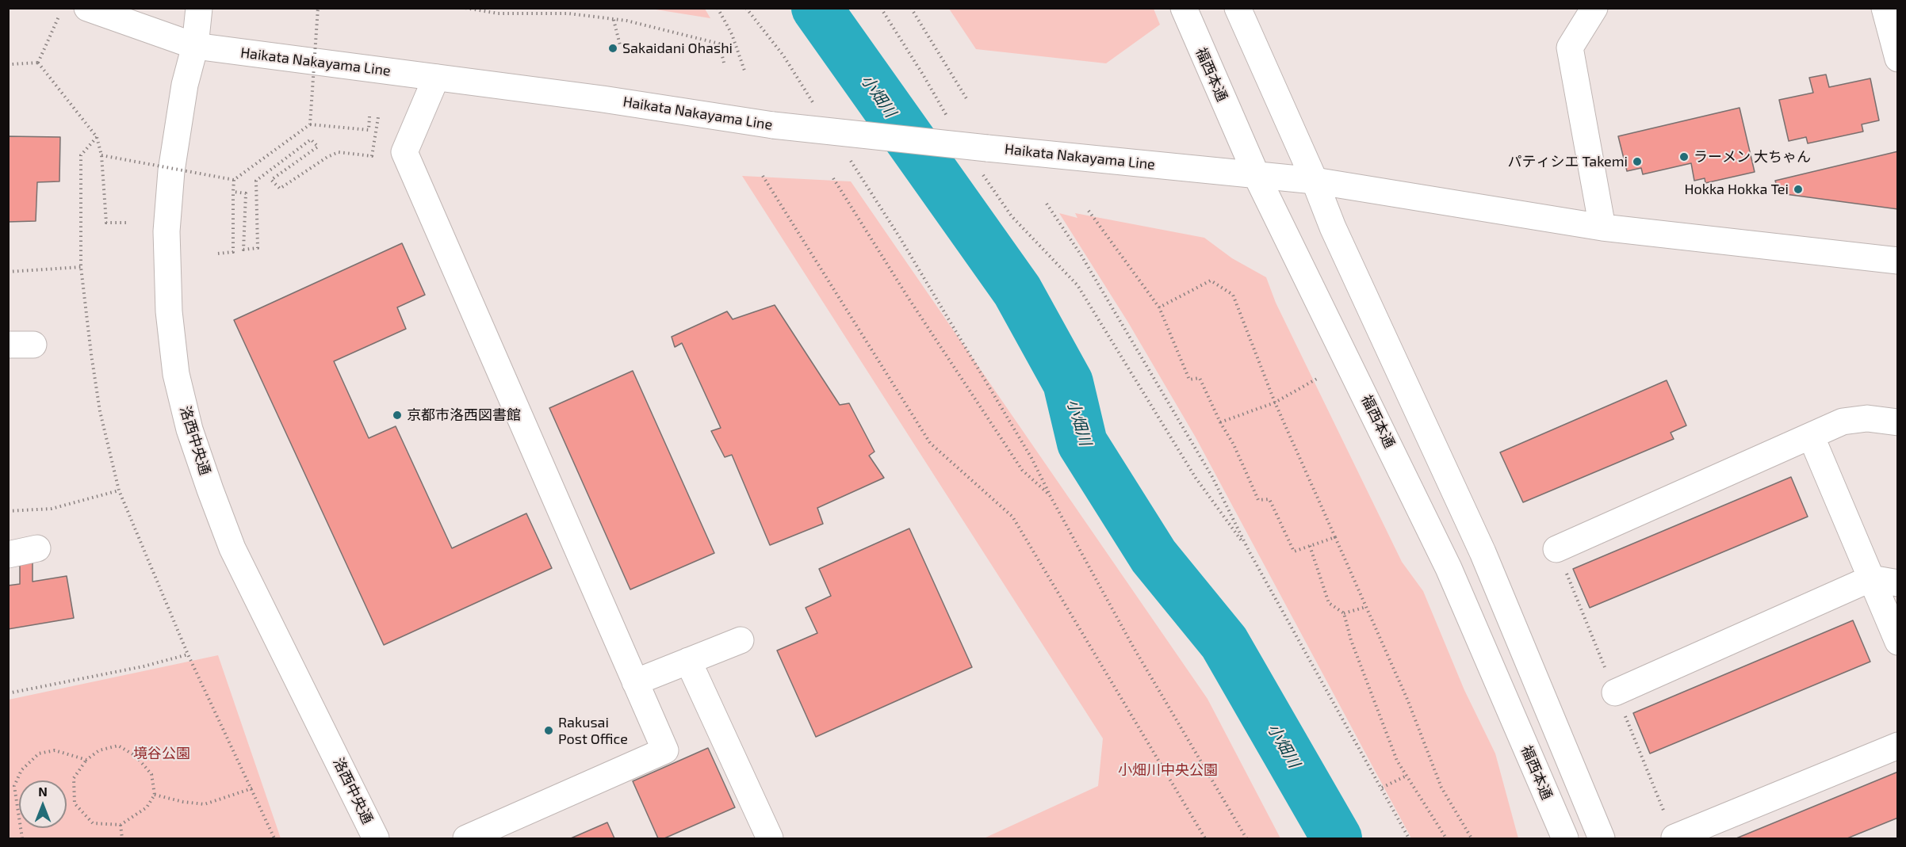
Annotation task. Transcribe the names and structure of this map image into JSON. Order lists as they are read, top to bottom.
{
  "streets": {
    "street": ["Haikata Nakayama Line", "福西本通", "洛西中央通"]
  },
  "crossings": [
    ["Haikata Nakayama Line", "福西本通"],
    ["Haikata Nakayama Line", "洛西中央通"]
  ],
  "water": ["小畑川"],
  "parks": ["境谷公園", "小畑川中央公園"],
  "places": [
    "Sakaidani Ohashi",
    "ラーメン 大ちゃん",
    "パティシエ Takemi",
    "Hokka Hokka Tei",
    "京都市洛西図書館",
    "Rakusai Post Office"
  ],
  "north": "top"
}
